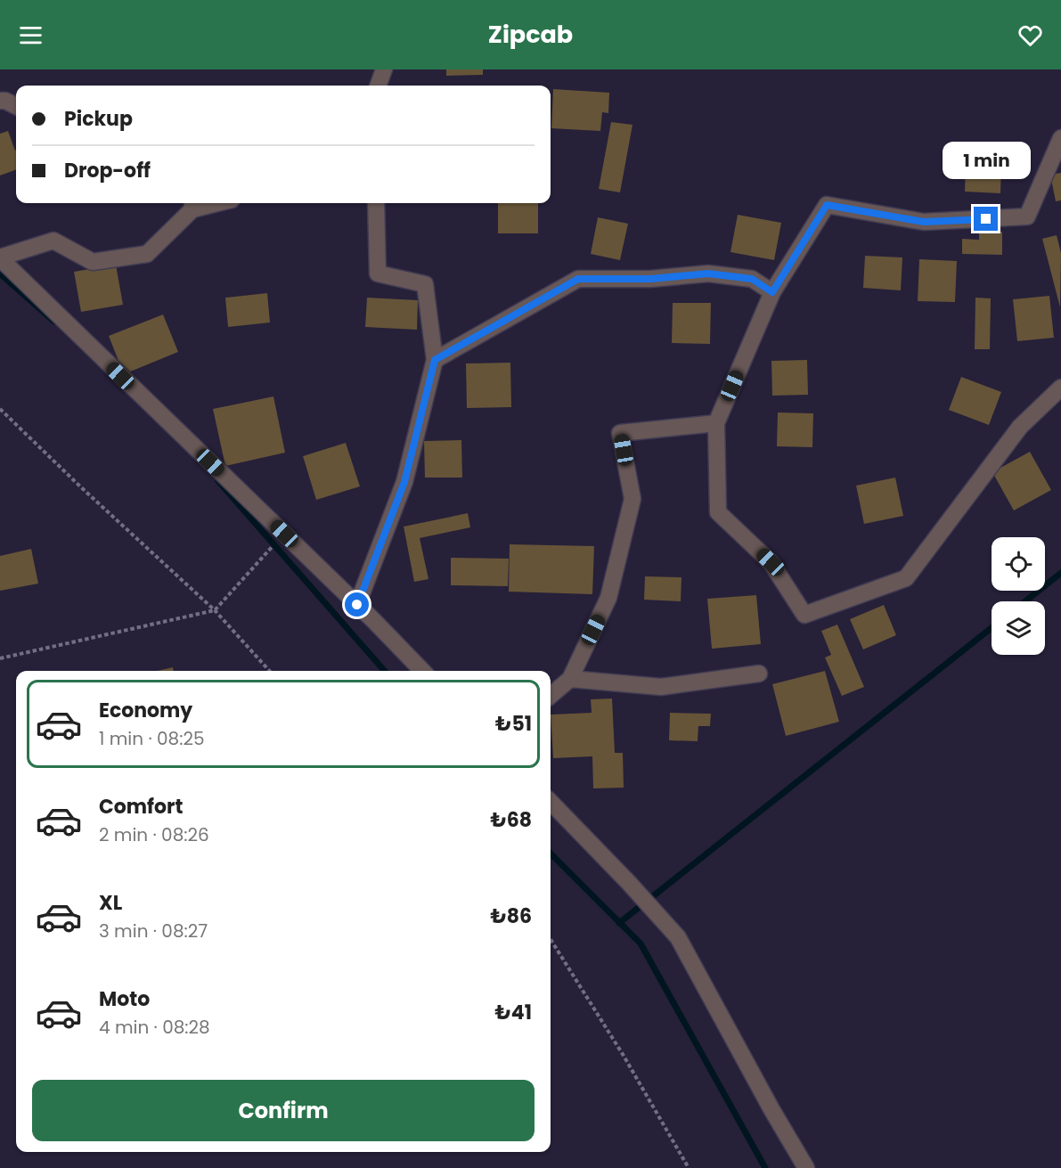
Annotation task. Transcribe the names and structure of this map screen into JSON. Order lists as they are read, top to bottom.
{
  "page": {
    "header": "Zipcab",
    "banner": ["Pickup", "Drop-off"],
    "bubble": "1 min",
    "list": [
      {
        "name": "Economy",
        "note": "1 min · 08:25",
        "value": "₺51"
      },
      {
        "name": "Comfort",
        "note": "2 min · 08:26",
        "value": "₺68"
      },
      {
        "name": "XL",
        "note": "3 min · 08:27",
        "value": "₺86"
      },
      {
        "name": "Moto",
        "note": "4 min · 08:28",
        "value": "₺41"
      }
    ],
    "buttons": "Confirm"
  }
}
